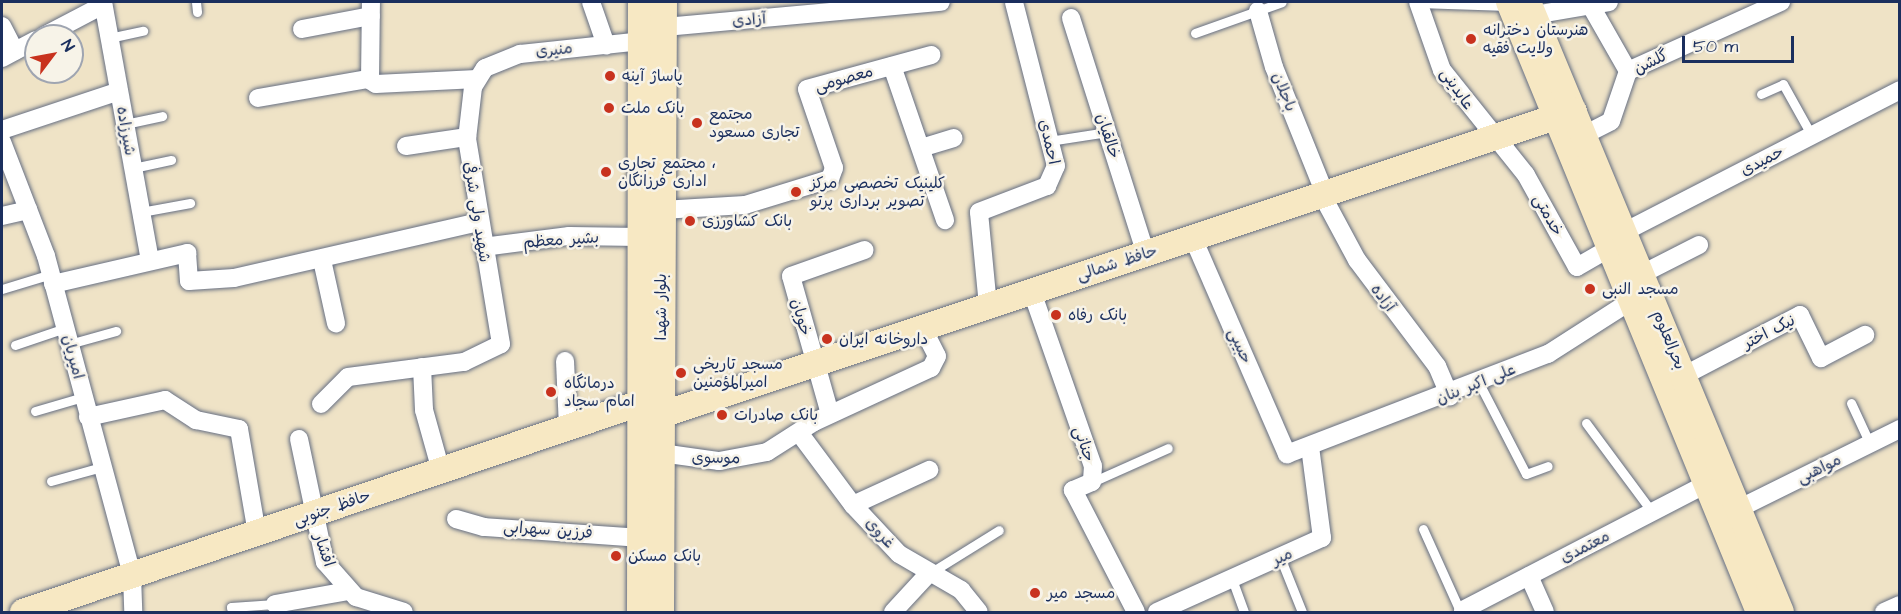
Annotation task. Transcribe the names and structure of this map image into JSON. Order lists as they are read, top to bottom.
{
  "streets": {
    "main road": [
      "حافظ شمالی",
      "بلوار شهدا",
      "بحرالعلوم",
      "حافظ جنوبی"
    ],
    "street": [
      "آزادی",
      "منیری",
      "گلشن",
      "معصومی",
      "عابدینی",
      "باجلان",
      "شیرزاده",
      "خالقیان",
      "احمدی",
      "حمیدی",
      "شهید ولی شرفی",
      "خدمتی",
      "بشیر معظم",
      "آزاده",
      "خوبان",
      "نیک اختر",
      "حبیبی",
      "امیریان",
      "علی اکبر بنان",
      "جنانی",
      "موسوی",
      "مواهبی",
      "فرزین سهرابی",
      "غروی",
      "معتمدی",
      "افشار",
      "میر"
    ]
  },
  "crossings": [
    ["آزادی", "بلوار شهدا"],
    ["منیری", "شهید ولی شرفی"],
    ["منیری", "بلوار شهدا"],
    ["گلشن", "بحرالعلوم"],
    ["معصومی", "بلوار شهدا"],
    ["عابدینی", "خدمتی"],
    ["عابدینی", "حافظ شمالی"],
    ["عابدینی", "بحرالعلوم"],
    ["باجلان", "حافظ شمالی"],
    ["باجلان", "آزاده"],
    ["خالقیان", "حافظ شمالی"],
    ["احمدی", "حافظ شمالی"],
    ["حمیدی", "خدمتی"],
    ["حمیدی", "بحرالعلوم"],
    ["شهید ولی شرفی", "بشیر معظم"],
    ["خدمتی", "حافظ شمالی"],
    ["خدمتی", "بحرالعلوم"],
    ["بشیر معظم", "بلوار شهدا"],
    ["حافظ شمالی", "آزاده"],
    ["حافظ شمالی", "بلوار شهدا"],
    ["حافظ شمالی", "خوبان"],
    ["حافظ شمالی", "بحرالعلوم"],
    ["حافظ شمالی", "حبیبی"],
    ["حافظ شمالی", "جنانی"],
    ["حافظ شمالی", "موسوی"],
    ["حافظ شمالی", "حافظ جنوبی"],
    ["آزاده", "علی اکبر بنان"],
    ["بلوار شهدا", "موسوی"],
    ["بلوار شهدا", "حافظ جنوبی"],
    ["بلوار شهدا", "فرزین سهرابی"],
    ["نیک اختر", "بحرالعلوم"],
    ["بحرالعلوم", "علی اکبر بنان"],
    ["بحرالعلوم", "مواهبی"],
    ["بحرالعلوم", "معتمدی"],
    ["حبیبی", "علی اکبر بنان"],
    ["امیریان", "حافظ جنوبی"],
    ["علی اکبر بنان", "میر"],
    ["موسوی", "غروی"],
    ["حافظ جنوبی", "افشار"]
  ],
  "places": [
    "هنرستان دخترانه ولایت فقیه",
    "پاساژ آینه",
    "بانک ملت",
    "مجتمع تجاری مسعود",
    "مجتمع تجاری ، اداری فرزانگان",
    "کلینیک تخصصی مرکز تصویر برداری پرتو",
    "بانک کشاورزی",
    "مسجد النبی",
    "بانک رفاه",
    "داروخانه ایران",
    "مسجد تاریخی امیرالمؤمنین",
    "درمانگاه امام سجاد",
    "بانک صادرات",
    "بانک مسکن",
    "مسجد میر"
  ],
  "scale_bar": "50 m",
  "north": "top right"
}
